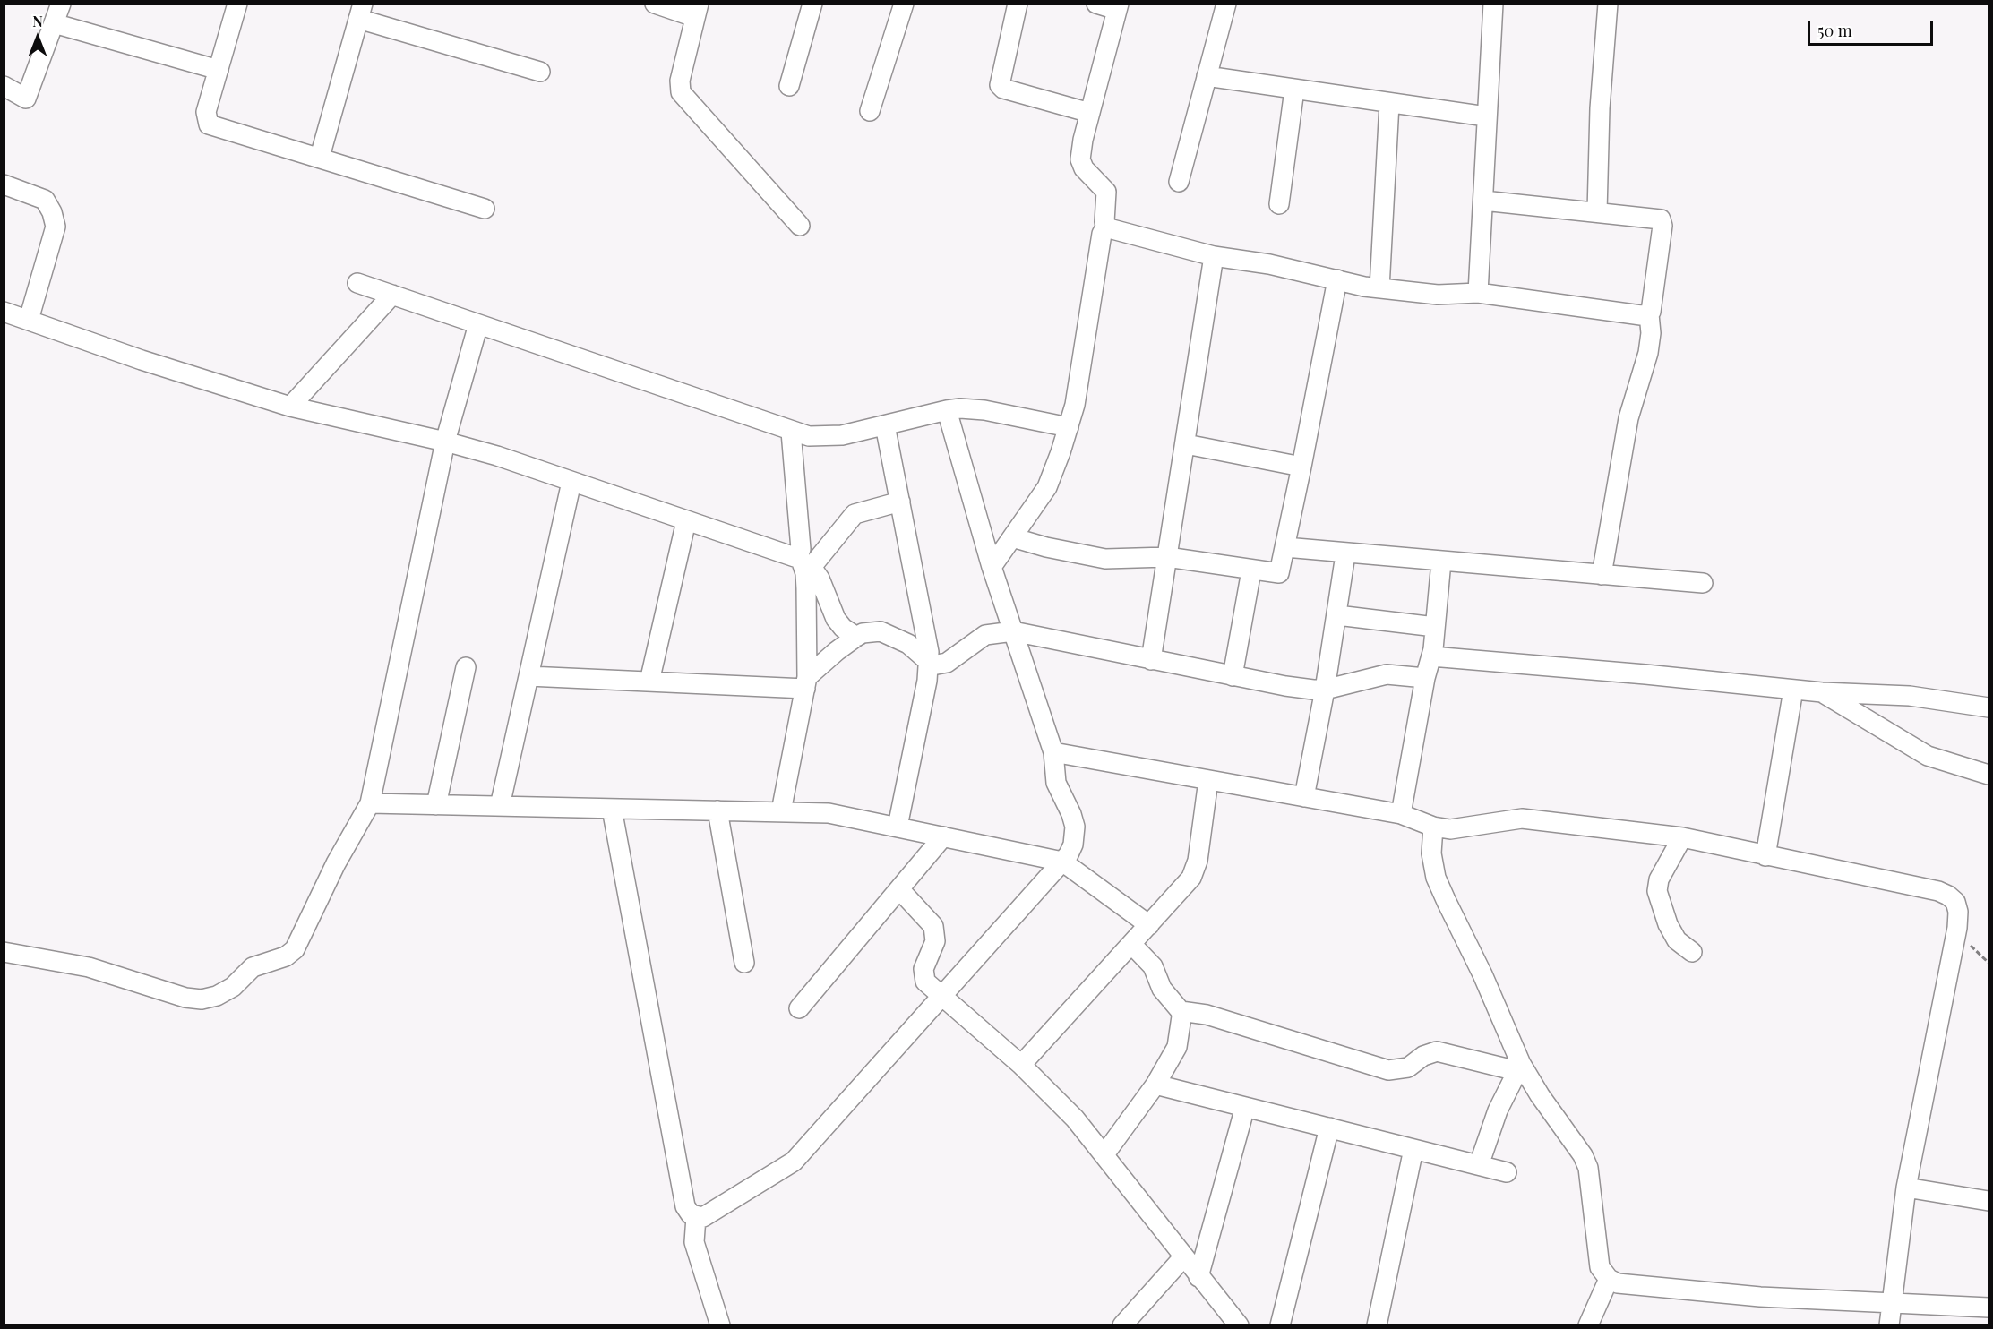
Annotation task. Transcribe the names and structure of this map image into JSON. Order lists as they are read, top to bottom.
{
  "scale_bar": "50 m",
  "north": "top"
}
